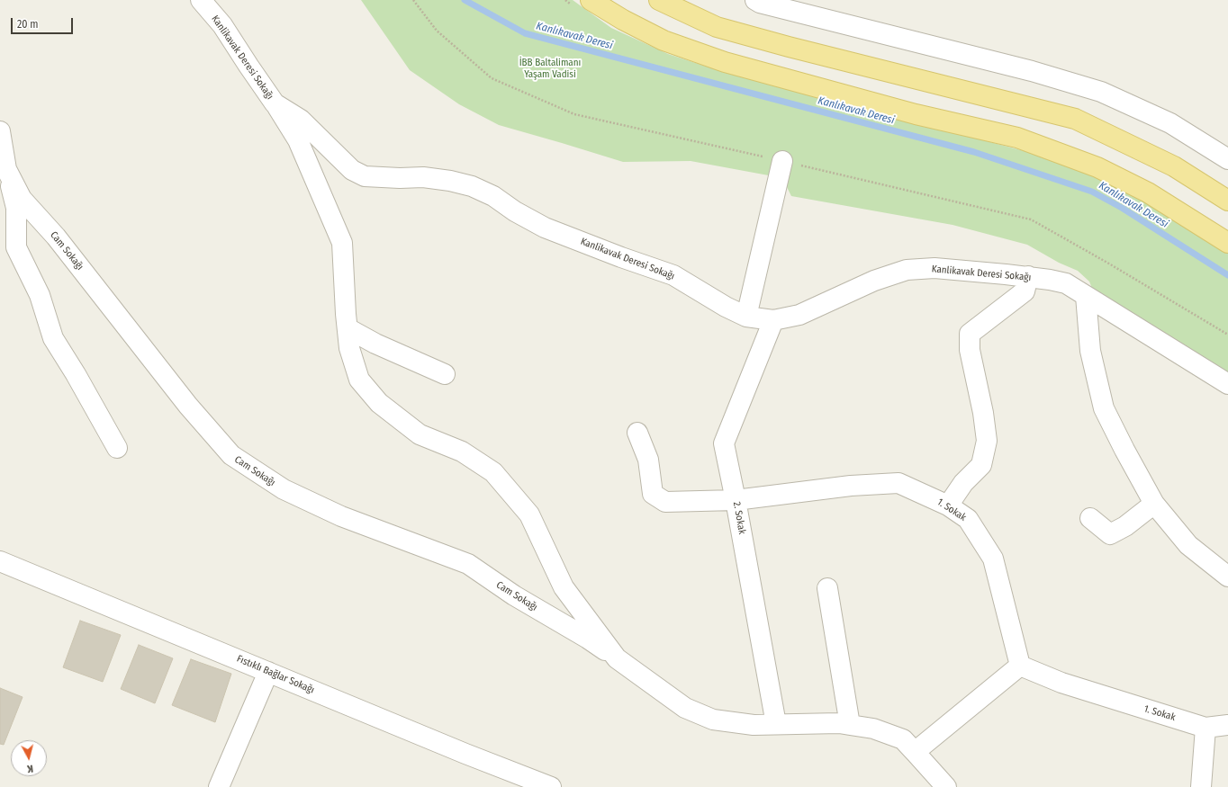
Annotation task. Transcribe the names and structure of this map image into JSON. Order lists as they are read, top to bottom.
{
  "streets": {
    "street": [
      "Kanlikavak Deresi Sokağı",
      "Cam Sokağı",
      "1. Sokak",
      "2. Sokak",
      "Fıstıklı Bağlar Sokağı"
    ]
  },
  "crossings": [
    ["Kanlikavak Deresi Sokağı", "2. Sokak"],
    ["Cam Sokağı", "2. Sokak"],
    ["1. Sokak", "2. Sokak"]
  ],
  "water": ["Kanlıkavak Deresi"],
  "parks": ["İBB Baltalimanı Yaşam Vadisi"],
  "scale_bar": "20 m",
  "north": "bottom"
}
